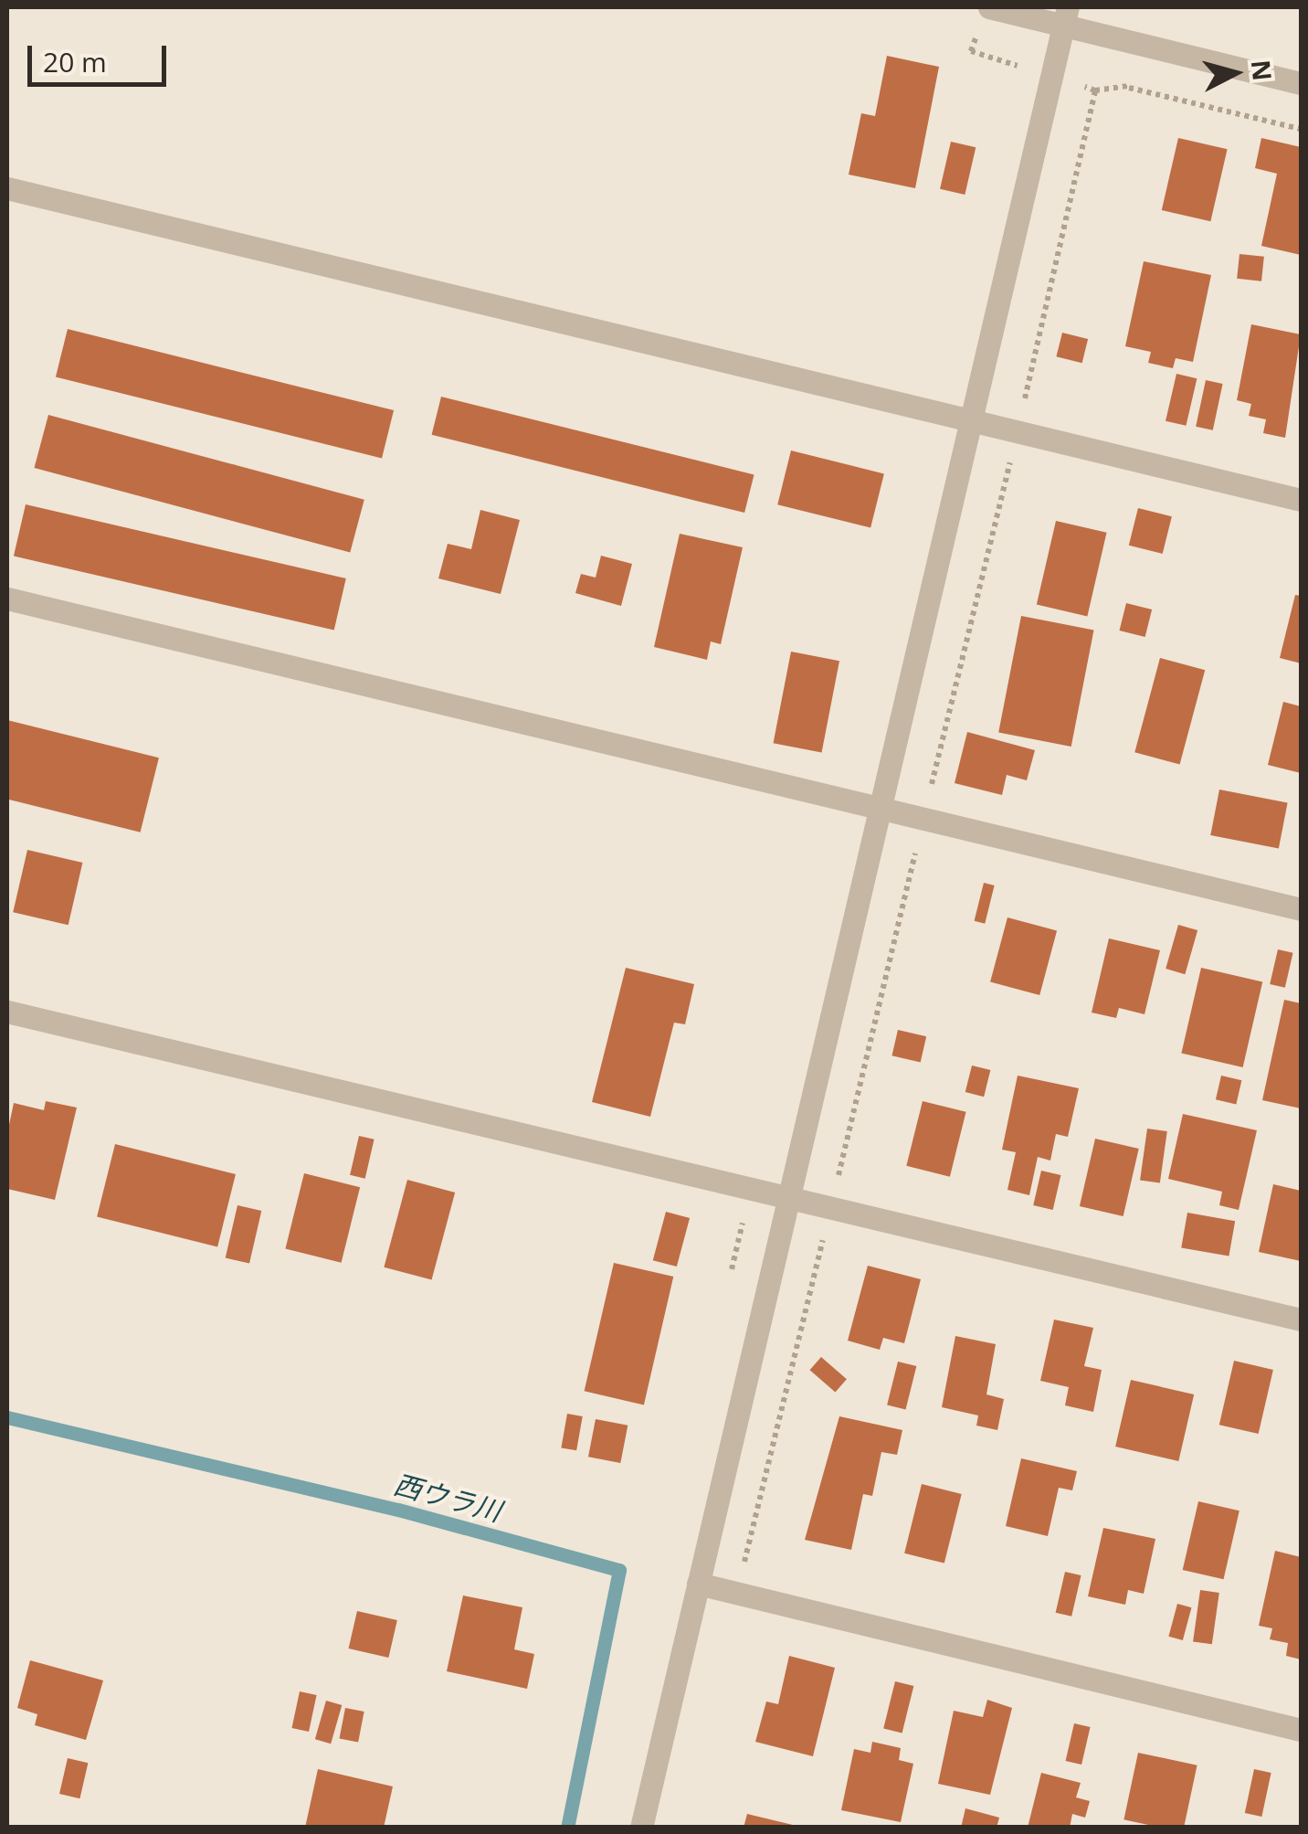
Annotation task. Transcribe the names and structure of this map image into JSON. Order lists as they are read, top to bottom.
{
  "water": ["西ウラ川"],
  "scale_bar": "20 m",
  "north": "right"
}
